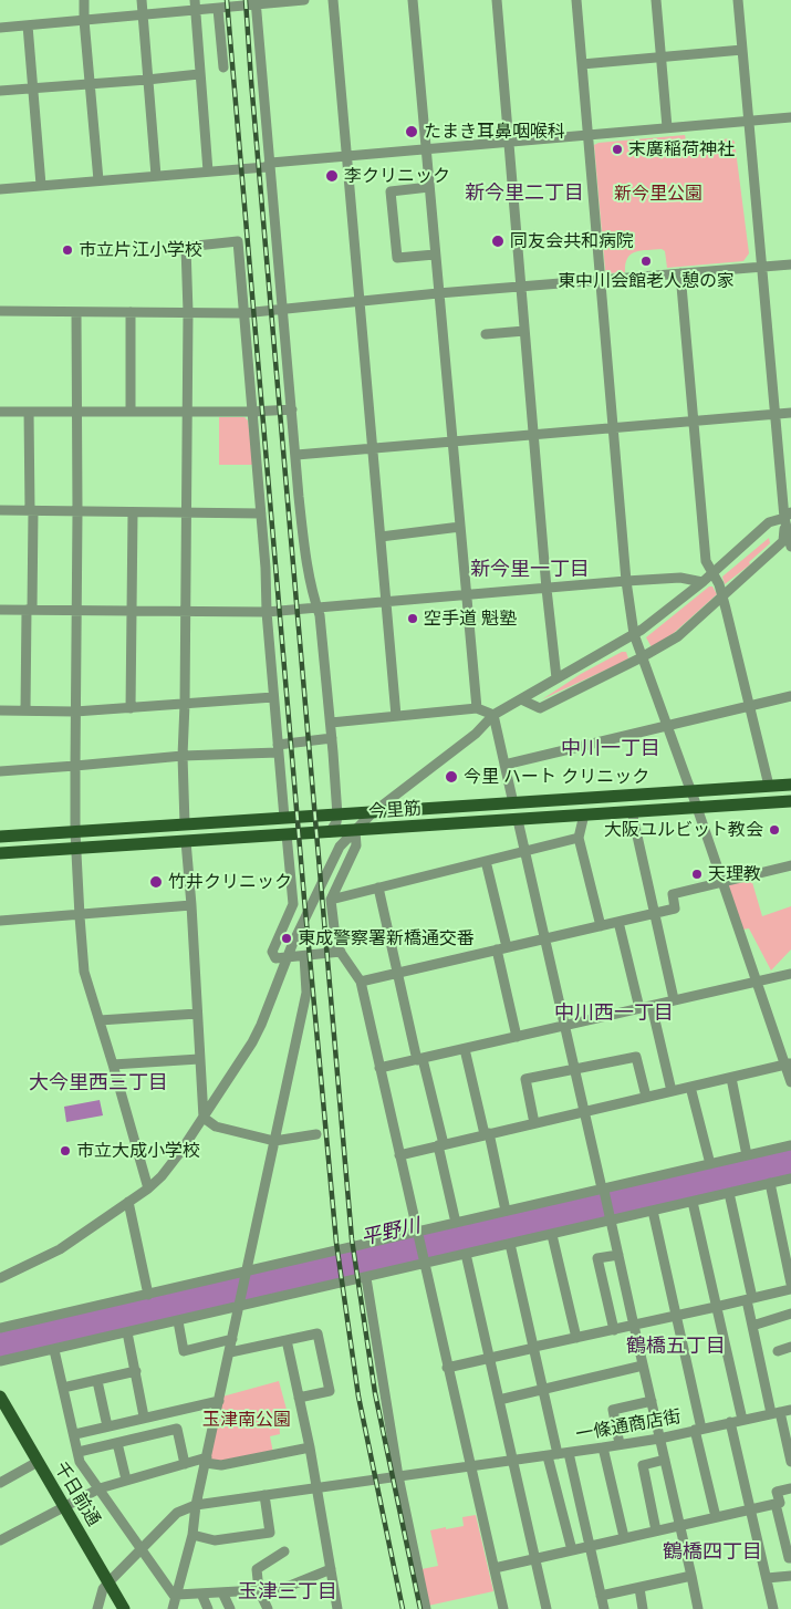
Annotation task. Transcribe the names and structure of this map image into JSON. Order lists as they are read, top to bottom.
{
  "streets": {
    "main road": ["今里筋", "千日前通"],
    "street": ["一條通商店街"]
  },
  "crossings": [
    ["一條通商店街", "千日前通"]
  ],
  "districts": [
    "新今里二丁目",
    "新今里一丁目",
    "中川一丁目",
    "中川西一丁目",
    "大今里西三丁目",
    "鶴橋五丁目",
    "鶴橋四丁目",
    "玉津三丁目"
  ],
  "water": ["平野川"],
  "parks": ["新今里公園", "玉津南公園"],
  "places": [
    "たまき耳鼻咽喉科",
    "末廣稲荷神社",
    "李クリニック",
    "同友会共和病院",
    "市立片江小学校",
    "東中川会館老人憩の家",
    "空手道 魁塾",
    "今里 ハート クリニック",
    "大阪ユルビット教会",
    "天理教",
    "竹井クリニック",
    "東成警察署新橋通交番",
    "市立大成小学校"
  ]
}
